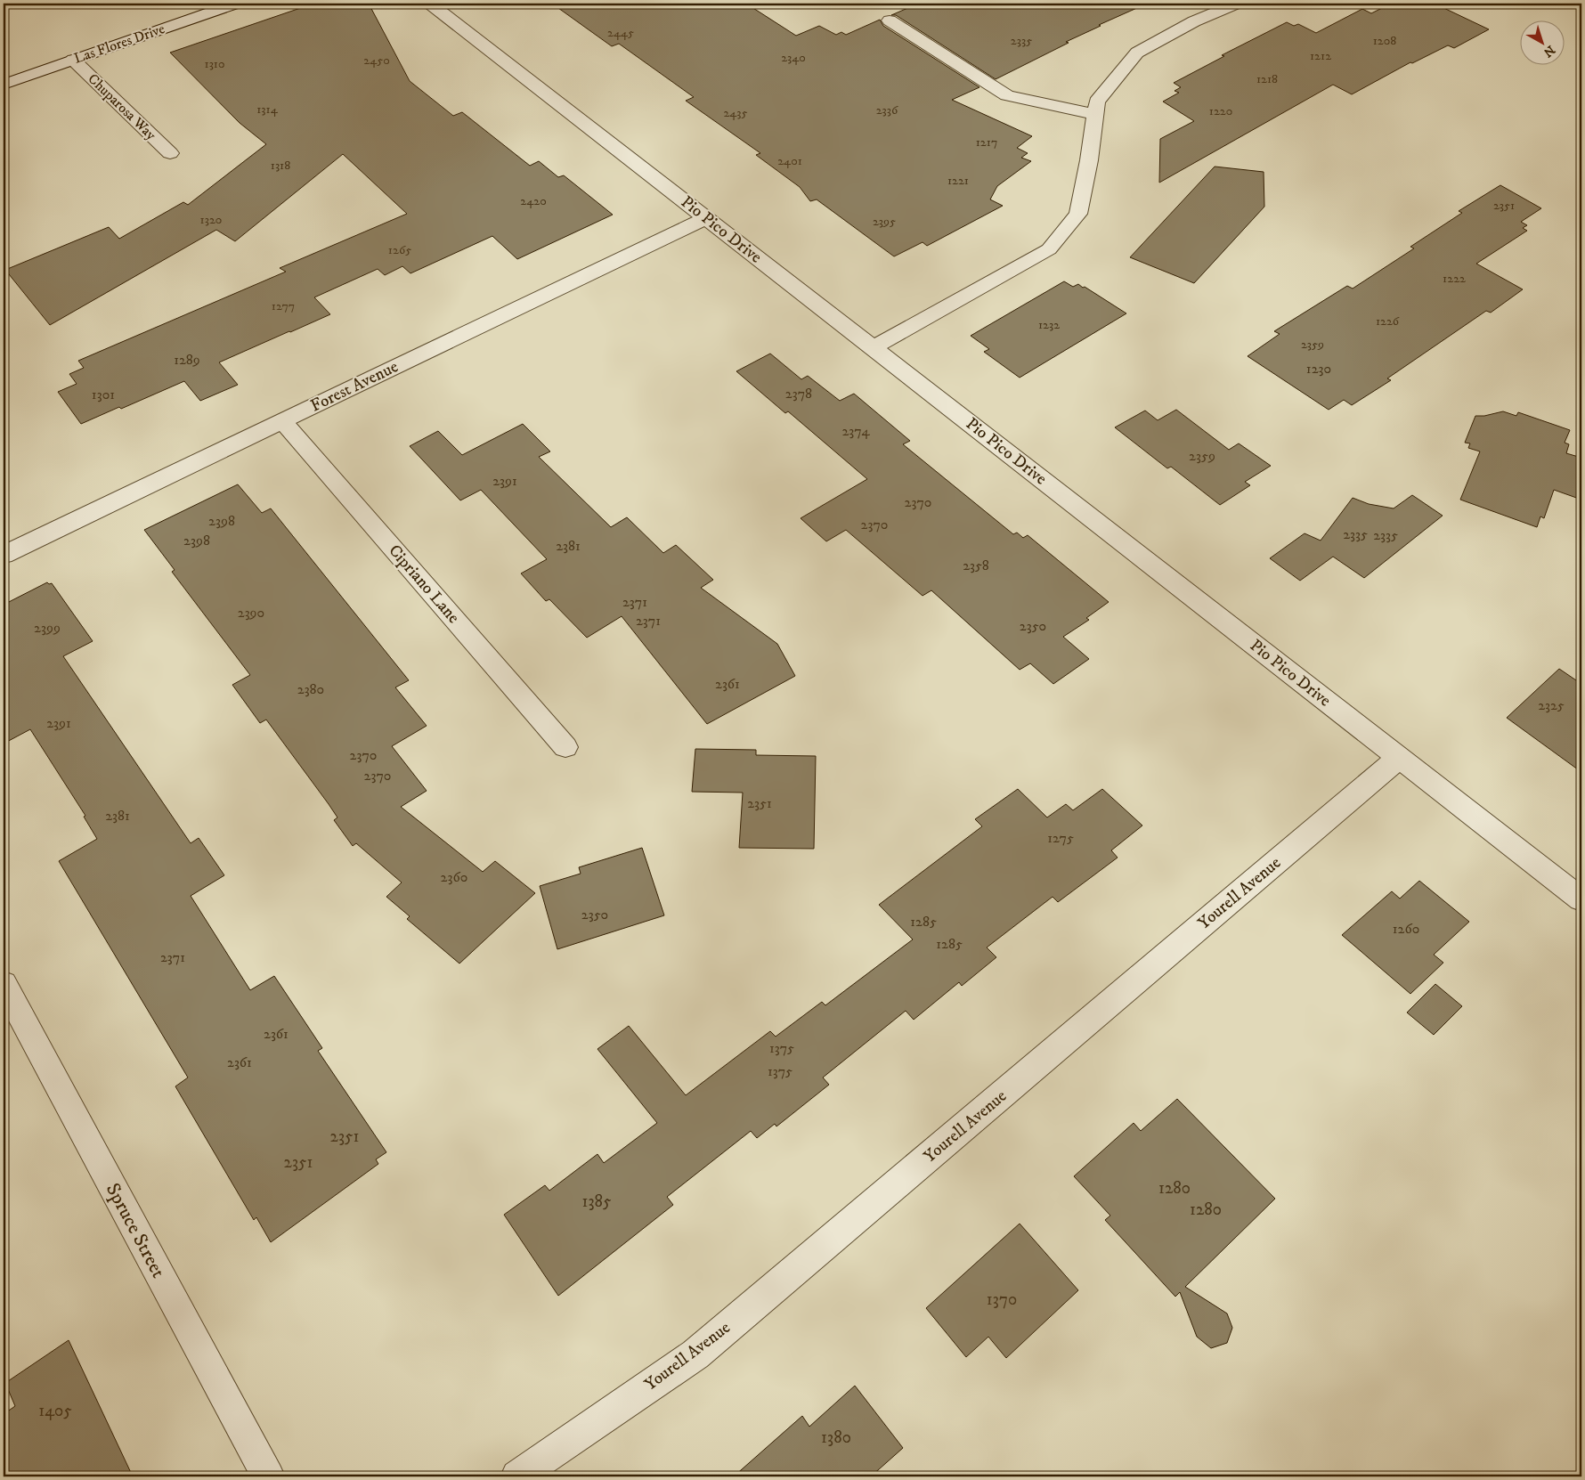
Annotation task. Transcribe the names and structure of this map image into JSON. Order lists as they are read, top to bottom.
{
  "streets": {
    "street": [
      "Las Flores Drive",
      "Chuparosa Way",
      "Pio Pico Drive",
      "Forest Avenue",
      "Cipriano Lane",
      "Yourell Avenue",
      "Spruce Street"
    ]
  },
  "crossings": [
    ["Las Flores Drive", "Chuparosa Way"],
    ["Pio Pico Drive", "Forest Avenue"],
    ["Pio Pico Drive", "Yourell Avenue"],
    ["Forest Avenue", "Cipriano Lane"]
  ],
  "house_numbers": [
    "2445",
    "2335",
    "1208",
    "1212",
    "2340",
    "2450",
    "1310",
    "1218",
    "1314",
    "2336",
    "1220",
    "2435",
    "1217",
    "2401",
    "1318",
    "1221",
    "2420",
    "2351",
    "1320",
    "2395",
    "1265",
    "1222",
    "1277",
    "1226",
    "1232",
    "2359",
    "1289",
    "1230",
    "2378",
    "1301",
    "2374",
    "2359",
    "2391",
    "2370",
    "2398",
    "2370",
    "2335",
    "2335",
    "2398",
    "2381",
    "2358",
    "2371",
    "2390",
    "2371",
    "2350",
    "2399",
    "2361",
    "2380",
    "2325",
    "2391",
    "2370",
    "2370",
    "2351",
    "2381",
    "1275",
    "2360",
    "2350",
    "1285",
    "1260",
    "1285",
    "2371",
    "2361",
    "1375",
    "2361",
    "1375",
    "2351",
    "2351",
    "1280",
    "1385",
    "1280",
    "1370",
    "1405",
    "1380"
  ],
  "north": "bottom right"
}
